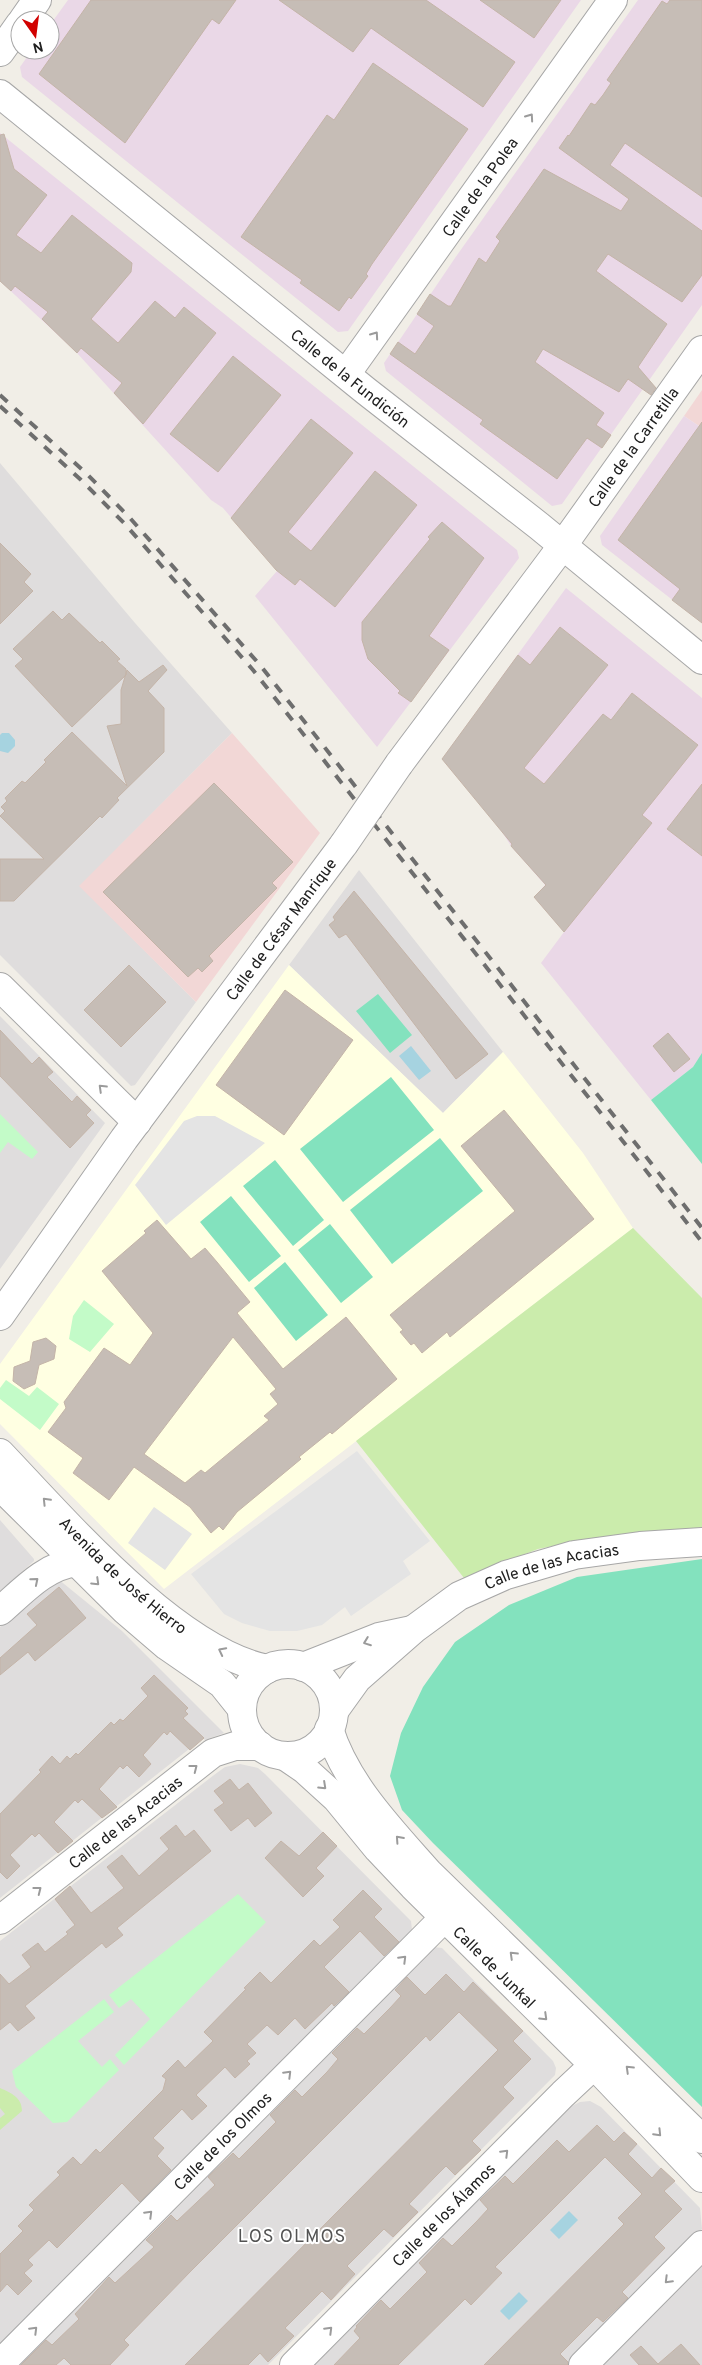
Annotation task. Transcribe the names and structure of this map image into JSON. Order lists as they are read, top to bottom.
{
  "streets": {
    "street": [
      "Calle de la Polea",
      "Calle de la Fundición",
      "Calle de la Carretilla",
      "Calle de César Manrique",
      "Calle de las Acacias",
      "Avenida de José Hierro",
      "Calle de Junkal",
      "Calle de los Olmos",
      "Calle de los Álamos"
    ]
  },
  "crossings": [
    ["Calle de la Polea", "Calle de la Fundición"],
    ["Calle de la Fundición", "Calle de la Carretilla"],
    ["Calle de la Fundición", "Calle de César Manrique"],
    ["Calle de la Carretilla", "Calle de César Manrique"],
    ["Calle de las Acacias", "Avenida de José Hierro"],
    ["Calle de las Acacias", "Calle de Junkal"],
    ["Avenida de José Hierro", "Calle de Junkal"],
    ["Calle de Junkal", "Calle de los Olmos"],
    ["Calle de Junkal", "Calle de los Álamos"]
  ],
  "one_way": ["Calle de la Polea", "Calle de los Olmos"],
  "districts": ["LOS OLMOS"],
  "north": "bottom"
}
